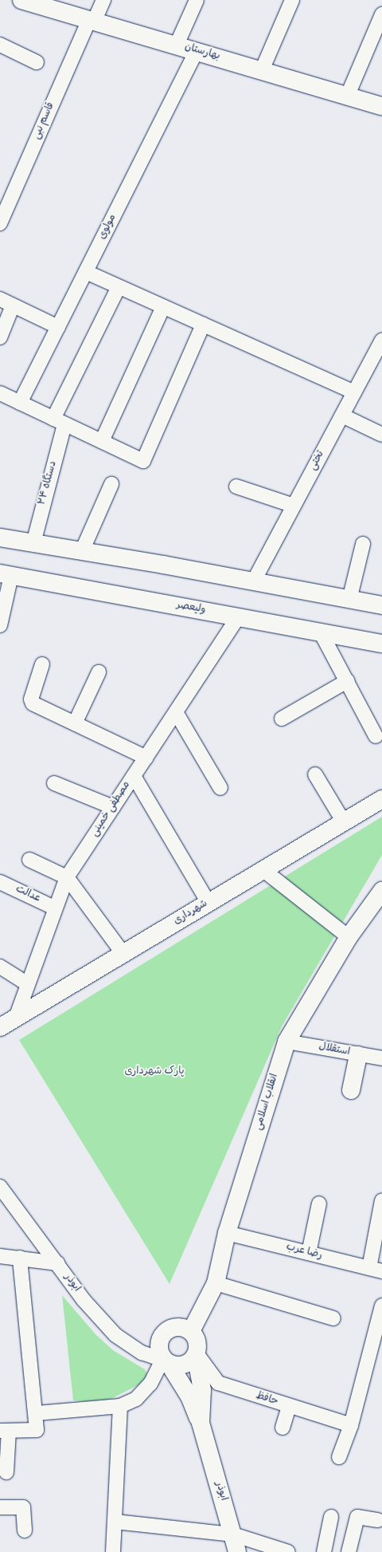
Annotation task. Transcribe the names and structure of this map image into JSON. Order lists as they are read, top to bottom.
{
  "streets": {
    "main road": [
      "بهارستان",
      "ولیعصر",
      "شهرداری",
      "انقلاب اسلامی",
      "ابوذر"
    ],
    "street": [
      "قاسم نبی",
      "مولوی",
      "تختی",
      "۲۴ دستگاه",
      "مصطفی خمینی",
      "عدالت",
      "استقلال",
      "رضا عرب",
      "حافظ"
    ]
  },
  "crossings": [
    ["بهارستان", "قاسم نبی"],
    ["بهارستان", "مولوی"],
    ["ولیعصر", "مصطفی خمینی"],
    ["مصطفی خمینی", "عدالت"],
    ["مصطفی خمینی", "شهرداری"],
    ["استقلال", "انقلاب اسلامی"],
    ["انقلاب اسلامی", "رضا عرب"],
    ["انقلاب اسلامی", "ابوذر"],
    ["انقلاب اسلامی", "حافظ"],
    ["ابوذر", "حافظ"]
  ],
  "parks": ["پارک شهرداری"]
}
